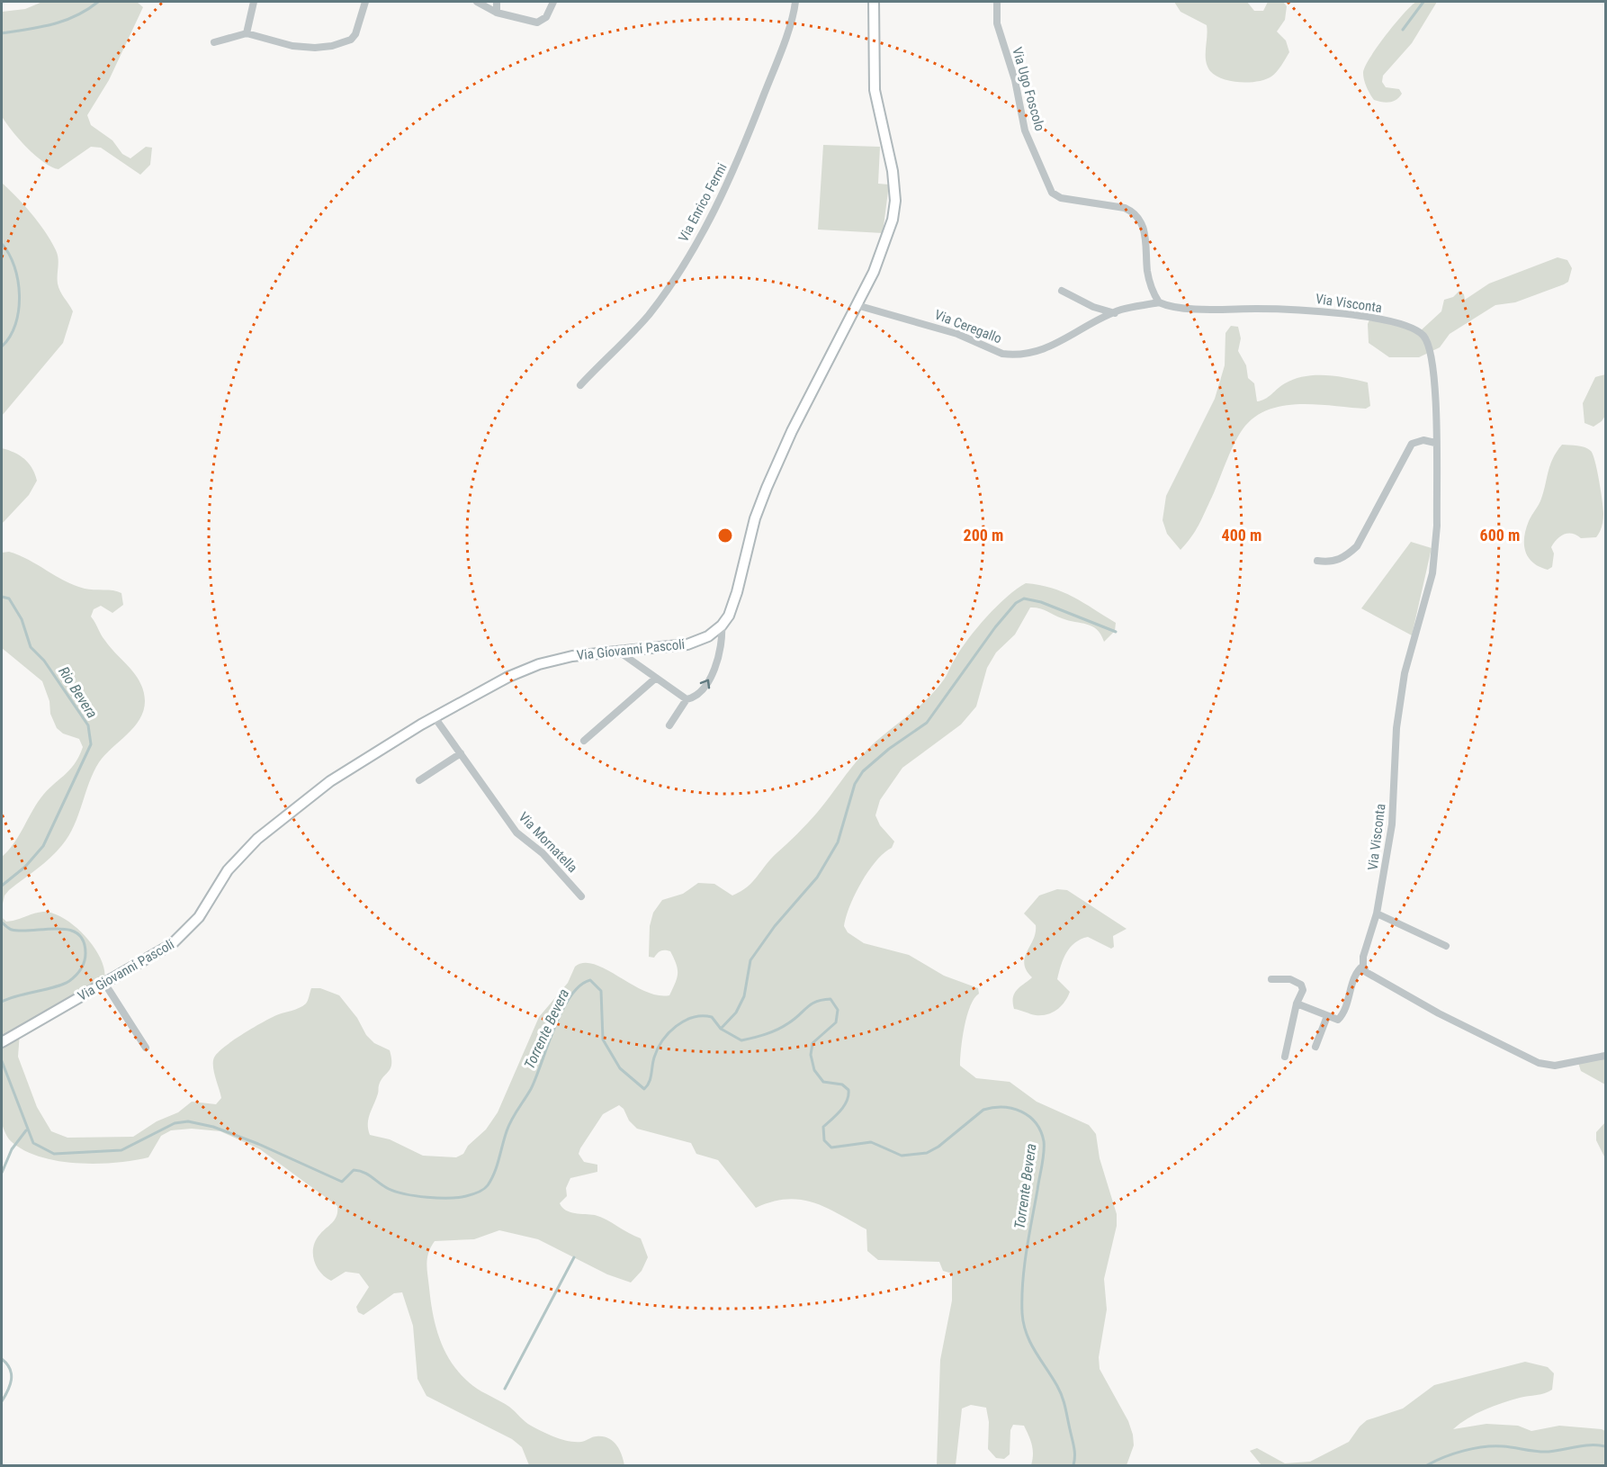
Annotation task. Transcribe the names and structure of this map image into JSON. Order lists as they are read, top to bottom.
{
  "streets": {
    "street": [
      "Via Ugo Foscolo",
      "Via Enrico Fermi",
      "Via Visconta",
      "Via Ceregallo",
      "Via Giovanni Pascoli",
      "Via Mornatella"
    ]
  },
  "crossings": [
    ["Via Ugo Foscolo", "Via Visconta"],
    ["Via Ugo Foscolo", "Via Ceregallo"],
    ["Via Visconta", "Via Ceregallo"],
    ["Via Ceregallo", "Via Giovanni Pascoli"],
    ["Via Giovanni Pascoli", "Via Mornatella"]
  ],
  "water": ["Rio Bevera", "Torrente Bevera"],
  "rings": ["200 m", "400 m", "600 m"]
}
